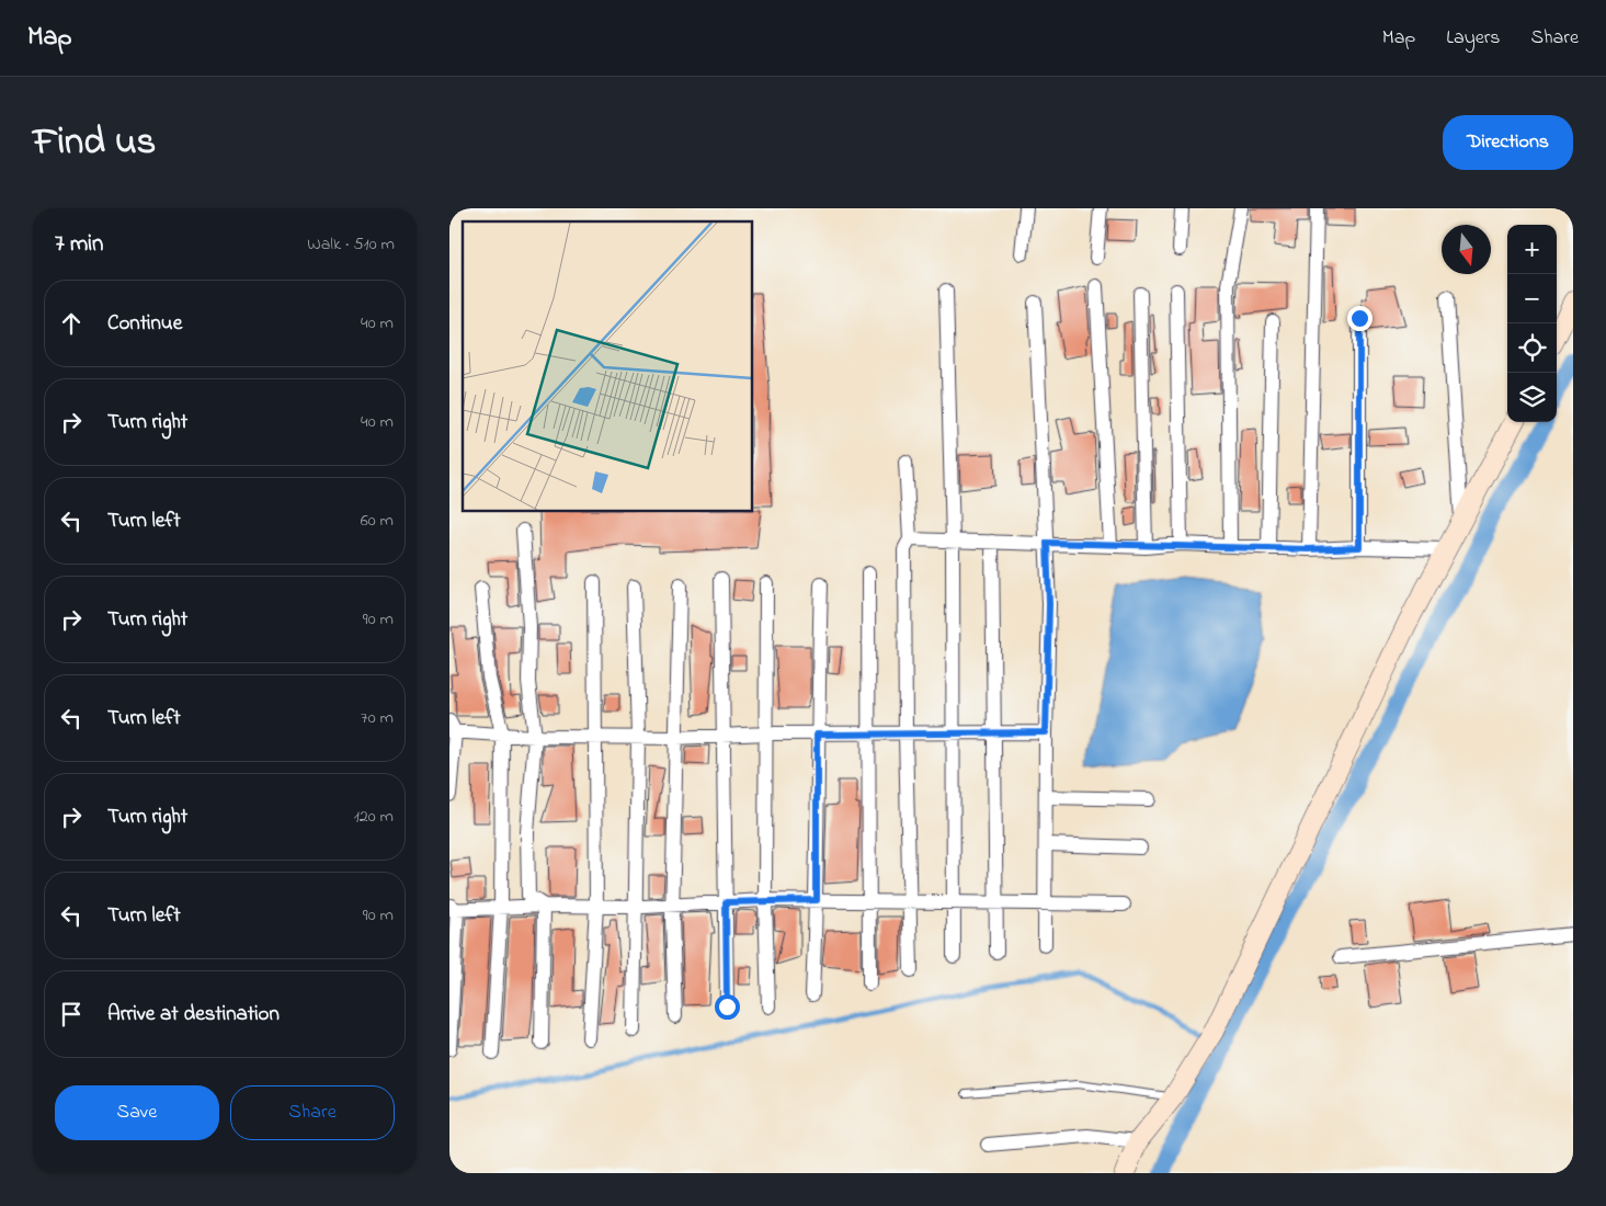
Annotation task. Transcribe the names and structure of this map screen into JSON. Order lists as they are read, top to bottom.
{
  "north": "bottom",
  "page": {
    "header": "Map",
    "nav": ["Map", "Layers", "Share"],
    "title": "Find us",
    "buttons": [
      "Directions",
      ["Save", "Share"]
    ],
    "heading": ["7 min", "Walk · 510 m"],
    "map_buttons": ["+", "−"],
    "list": [
      ["Continue", "40 m"],
      ["Turn right", "40 m"],
      ["Turn left", "60 m"],
      ["Turn right", "90 m"],
      ["Turn left", "70 m"],
      ["Turn right", "120 m"],
      ["Turn left", "90 m"],
      "Arrive at destination"
    ]
  }
}
